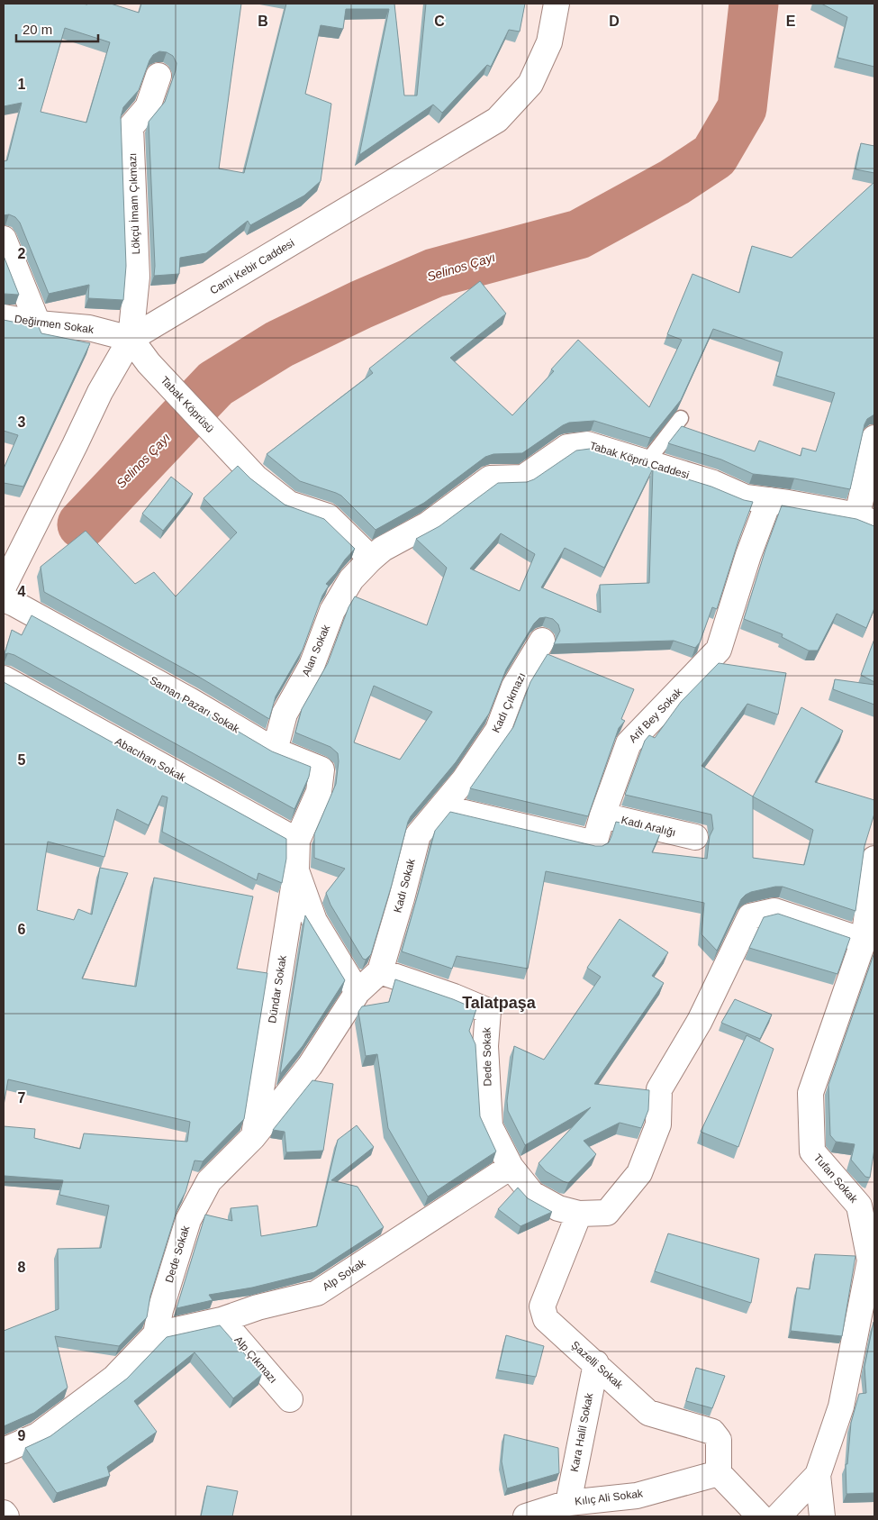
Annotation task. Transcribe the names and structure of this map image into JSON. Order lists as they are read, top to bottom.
{
  "streets": {
    "street": [
      "Lökçü İmam Çıkmazı",
      "Cami Kebir Caddesi",
      "Değirmen Sokak",
      "Tabak Köprüsü",
      "Tabak Köprü Caddesi",
      "Alan Sokak",
      "Kadı Çıkmazı",
      "Saman Pazarı Sokak",
      "Arif Bey Sokak",
      "Abacıhan Sokak",
      "Kadı Aralığı",
      "Kadı Sokak",
      "Dündar Sokak",
      "Dede Sokak",
      "Tufan Sokak",
      "Alp Sokak",
      "Alp Çıkmazı",
      "Şazelli Sokak",
      "Kara Halil Sokak",
      "Kılıç Ali Sokak"
    ]
  },
  "crossings": [
    ["Lökçü İmam Çıkmazı", "Cami Kebir Caddesi"],
    ["Lökçü İmam Çıkmazı", "Değirmen Sokak"],
    ["Lökçü İmam Çıkmazı", "Tabak Köprüsü"],
    ["Cami Kebir Caddesi", "Değirmen Sokak"],
    ["Cami Kebir Caddesi", "Tabak Köprüsü"],
    ["Değirmen Sokak", "Tabak Köprüsü"],
    ["Tabak Köprüsü", "Tabak Köprü Caddesi"],
    ["Tabak Köprüsü", "Alan Sokak"],
    ["Tabak Köprü Caddesi", "Alan Sokak"],
    ["Tabak Köprü Caddesi", "Arif Bey Sokak"],
    ["Alan Sokak", "Saman Pazarı Sokak"],
    ["Kadı Çıkmazı", "Arif Bey Sokak"],
    ["Kadı Çıkmazı", "Kadı Sokak"],
    ["Saman Pazarı Sokak", "Abacıhan Sokak"],
    ["Saman Pazarı Sokak", "Dündar Sokak"],
    ["Arif Bey Sokak", "Kadı Aralığı"],
    ["Arif Bey Sokak", "Kadı Sokak"],
    ["Abacıhan Sokak", "Dündar Sokak"],
    ["Kadı Sokak", "Dede Sokak"],
    ["Dündar Sokak", "Dede Sokak"],
    ["Dede Sokak", "Tufan Sokak"],
    ["Dede Sokak", "Alp Sokak"],
    ["Dede Sokak", "Şazelli Sokak"],
    ["Alp Sokak", "Alp Çıkmazı"],
    ["Şazelli Sokak", "Kara Halil Sokak"],
    ["Şazelli Sokak", "Kılıç Ali Sokak"],
    ["Kara Halil Sokak", "Kılıç Ali Sokak"]
  ],
  "districts": ["Talatpaşa"],
  "water": ["Selinos Çayı"],
  "scale_bar": "20 m",
  "grid": {
    "columns": [
      "B",
      "C",
      "D",
      "E"
    ],
    "rows": [
      "1",
      "2",
      "3",
      "4",
      "5",
      "6",
      "7",
      "8",
      "9"
    ]
  }
}
